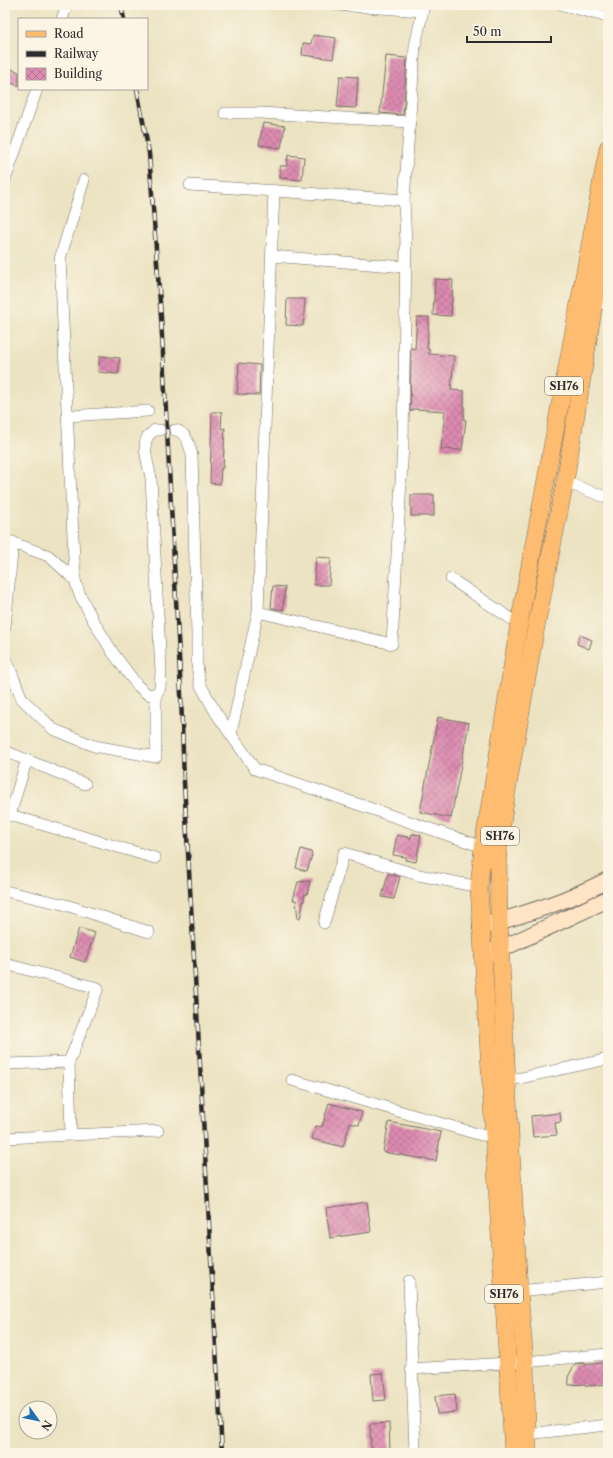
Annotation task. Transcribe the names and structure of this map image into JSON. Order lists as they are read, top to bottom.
{
  "streets": {
    "main road": ["SH76"]
  },
  "legend": ["Road", "Railway", "Building"],
  "scale_bar": "50 m",
  "north": "bottom right"
}
